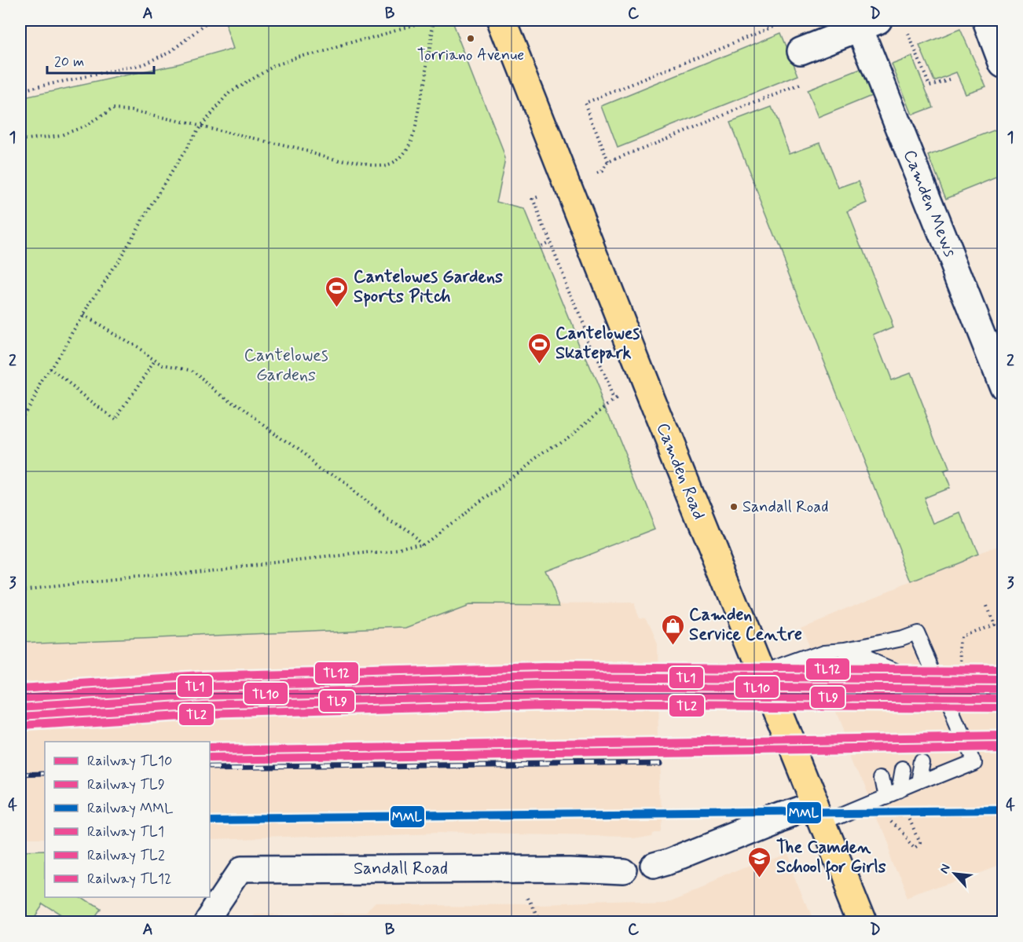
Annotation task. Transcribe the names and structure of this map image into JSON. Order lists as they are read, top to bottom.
{
  "streets": {
    "highway": ["Camden Road"],
    "street": ["Camden Mews", "Sandall Road"]
  },
  "parks": ["Cantelowes Gardens"],
  "places": {
    "other": ["Torriano Avenue", "Sandall Road"],
    "sports": ["Cantelowes Gardens Sports Pitch", "Cantelowes Skatepark"],
    "shop": ["Camden Service Centre"],
    "school or university": ["The Camden School for Girls"]
  },
  "lines": [
    "rail line TL12",
    "rail line TL1",
    "rail line TL10",
    "rail line TL9",
    "rail line TL2",
    "rail line MML"
  ],
  "legend": [
    "Railway TL10",
    "Railway TL9",
    "Railway MML",
    "Railway TL1",
    "Railway TL2",
    "Railway TL12"
  ],
  "scale_bar": "20 m",
  "north": "top left",
  "grid": {
    "columns": [
      "A",
      "B",
      "C",
      "D"
    ],
    "rows": [
      "1",
      "2",
      "3",
      "4"
    ]
  }
}
